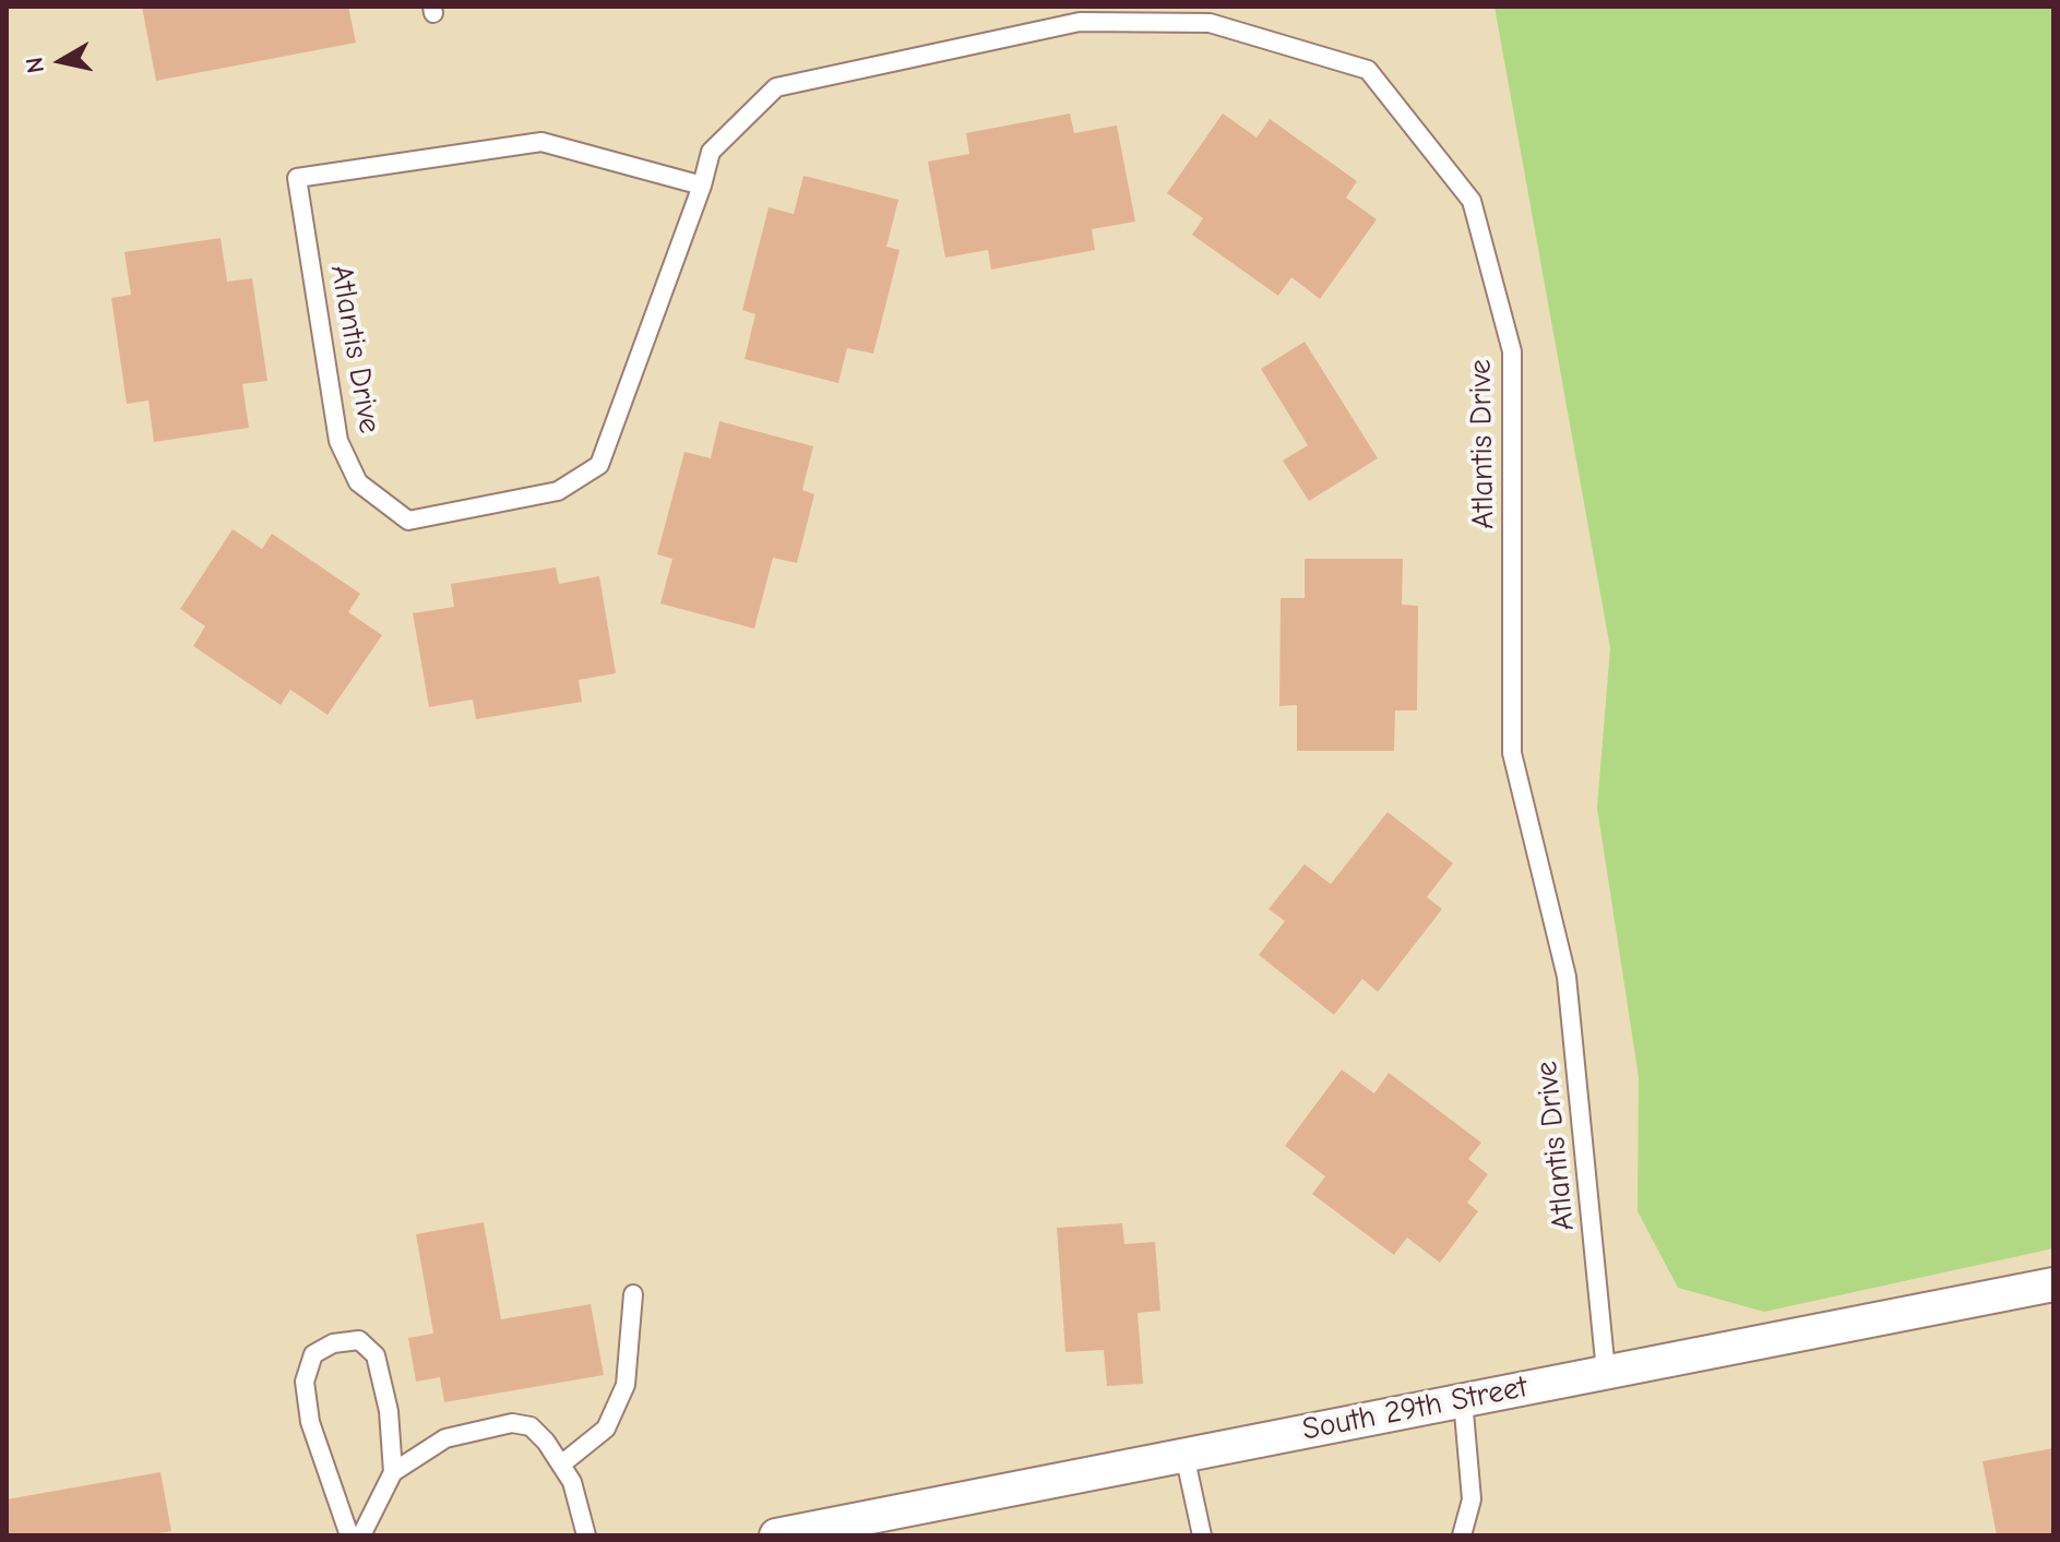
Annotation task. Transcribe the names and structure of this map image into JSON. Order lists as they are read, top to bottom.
{
  "streets": {
    "street": ["South 29th Street"],
    "lane": ["Atlantis Drive"]
  },
  "crossings": [
    ["Atlantis Drive", "South 29th Street"]
  ],
  "north": "left"
}
